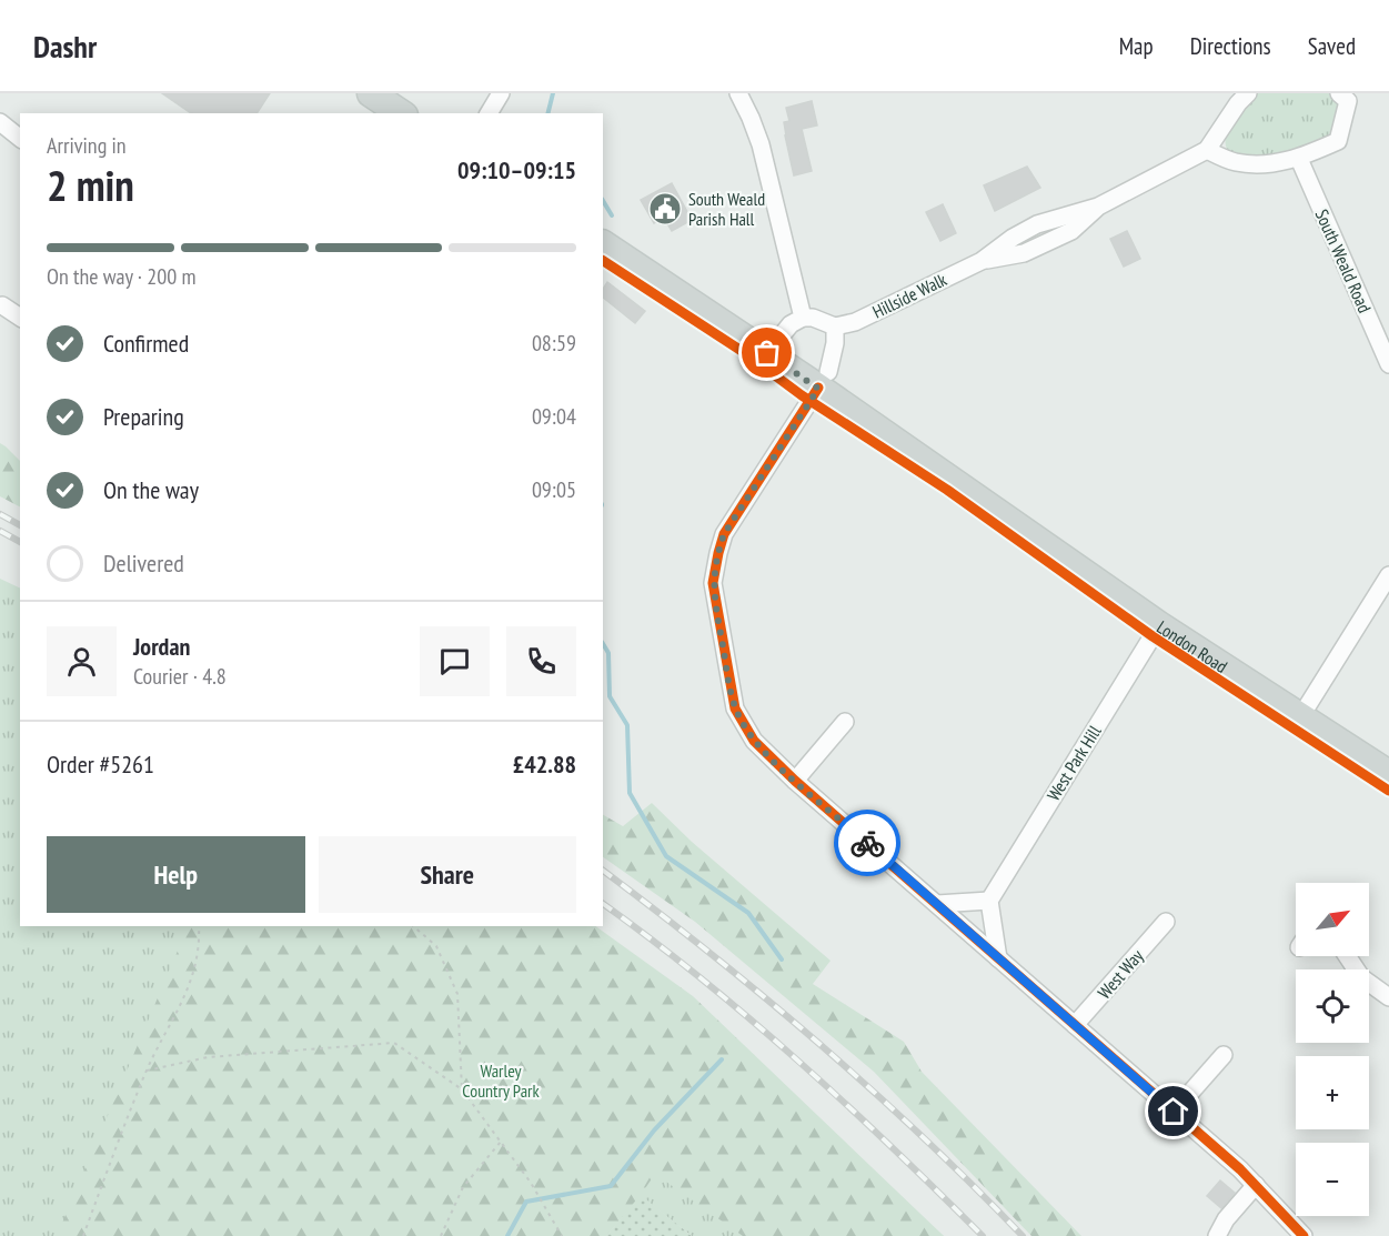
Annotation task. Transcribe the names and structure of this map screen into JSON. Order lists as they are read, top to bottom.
{
  "streets": {
    "main road": ["London Road"],
    "street": [
      "South Weald Road",
      "Hillside Walk",
      "West Park Hill",
      "West Way"
    ]
  },
  "crossings": [
    ["London Road", "West Park Hill"]
  ],
  "parks": ["Warley Country Park"],
  "places": {
    "public building": ["South Weald Parish Hall"]
  },
  "north": "top right",
  "page": {
    "header": "Dashr",
    "nav": ["Map", "Directions", "Saved"],
    "heading": ["2 min", "Arriving in", "09:10–09:15"],
    "panel": [
      "Jordan",
      "Courier · 4.8",
      "Order #5261",
      "£42.88"
    ],
    "bar": "On the way · 200 m",
    "list": [
      ["Confirmed", "08:59"],
      ["Preparing", "09:04"],
      ["On the way", "09:05"],
      "Delivered"
    ],
    "buttons": ["Help", "Share"],
    "map_buttons": ["+", "−"]
  }
}
